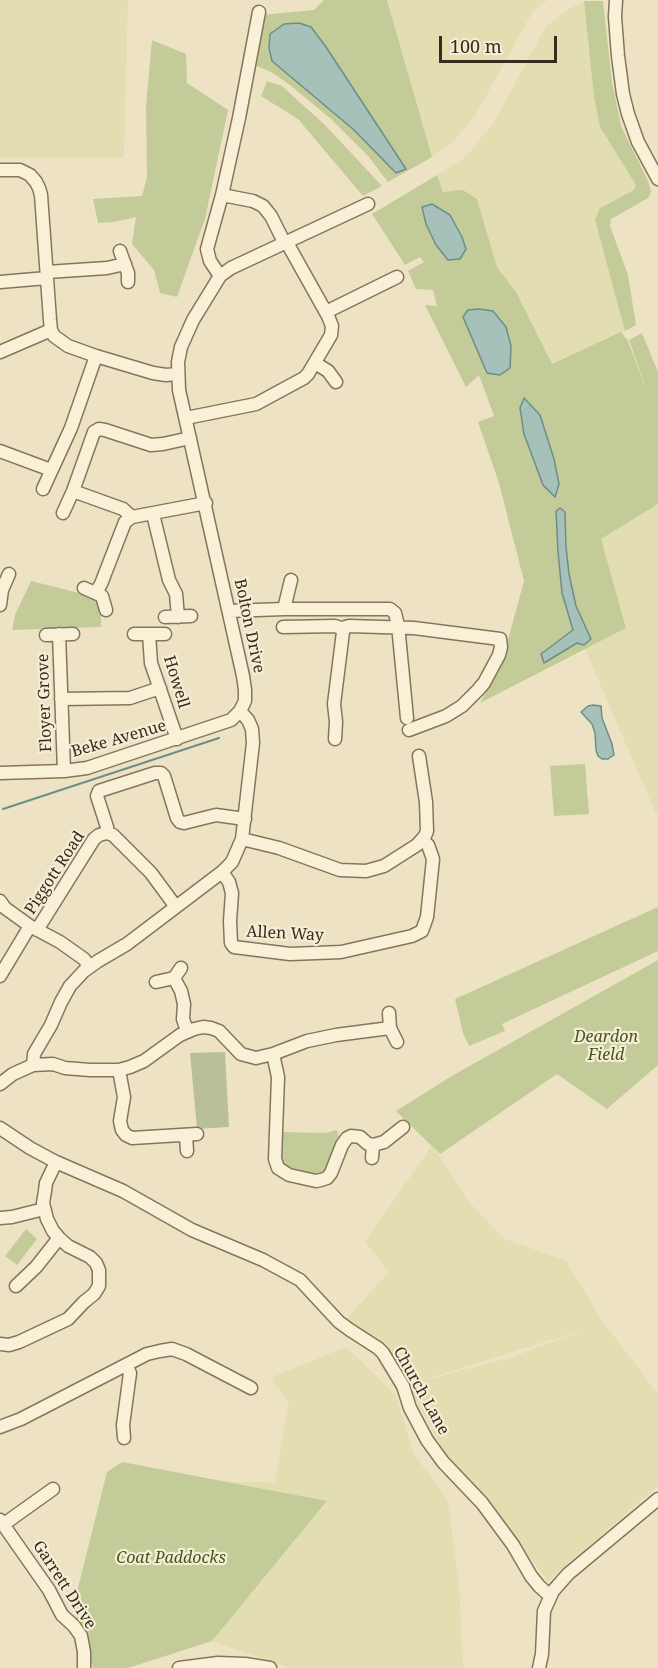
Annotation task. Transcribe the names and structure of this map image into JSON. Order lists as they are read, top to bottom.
{
  "streets": {
    "street": [
      "Bolton Drive",
      "Howell",
      "Floyer Grove",
      "Beke Avenue",
      "Piggott Road",
      "Allen Way",
      "Church Lane",
      "Garrett Drive"
    ]
  },
  "crossings": [
    ["Bolton Drive", "Beke Avenue"],
    ["Howell", "Beke Avenue"],
    ["Floyer Grove", "Beke Avenue"]
  ],
  "parks": ["Deardon Field", "Coat Paddocks"],
  "scale_bar": "100 m"
}
